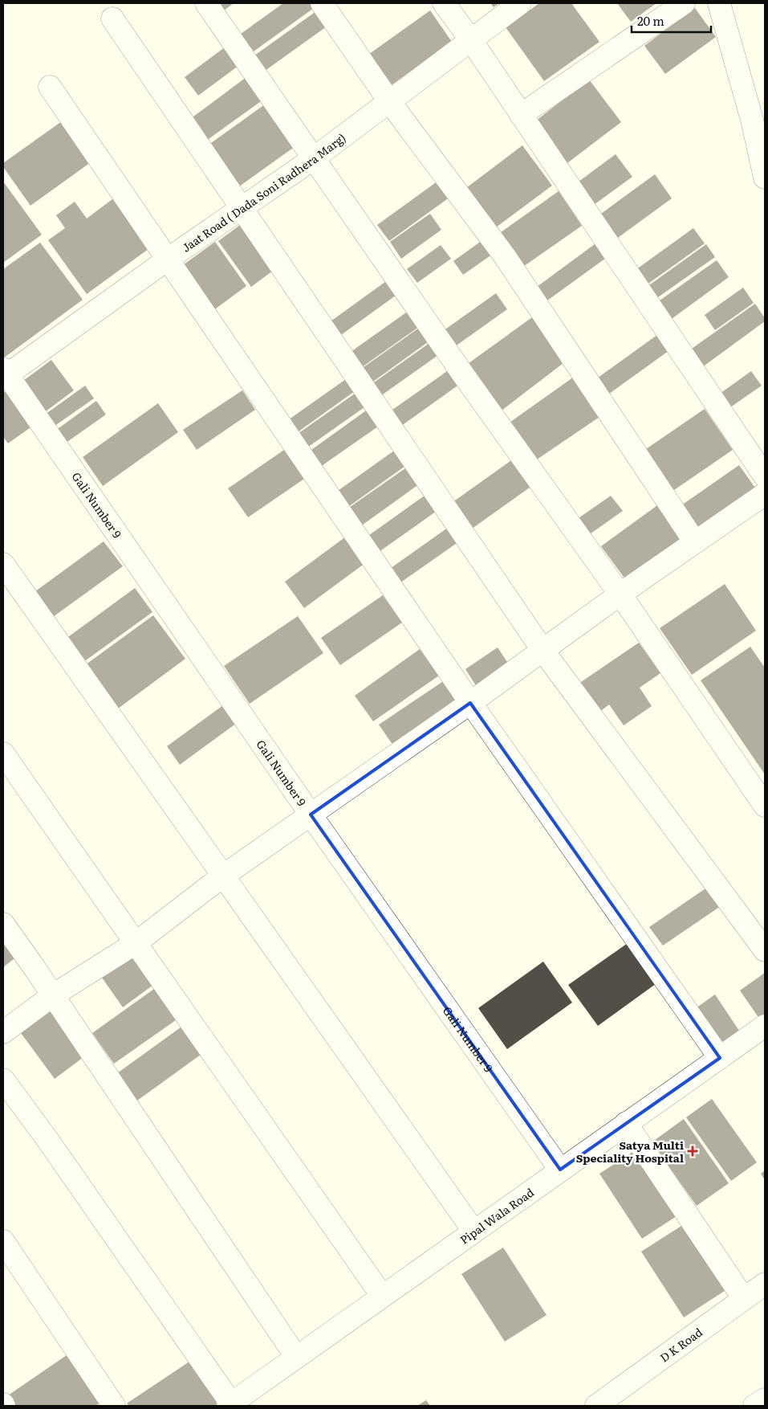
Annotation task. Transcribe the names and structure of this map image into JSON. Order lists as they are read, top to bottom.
{
  "streets": {
    "street": [
      "Jaat Road ( Dada Soni Radhera Marg)",
      "Gali Number 9",
      "Pipal Wala Road",
      "D K Road"
    ]
  },
  "crossings": [
    ["Jaat Road ( Dada Soni Radhera Marg)", "Gali Number 9"],
    ["Gali Number 9", "Pipal Wala Road"]
  ],
  "places": {
    "health": ["Satya Multi Speciality Hospital"]
  },
  "scale_bar": "20 m"
}
